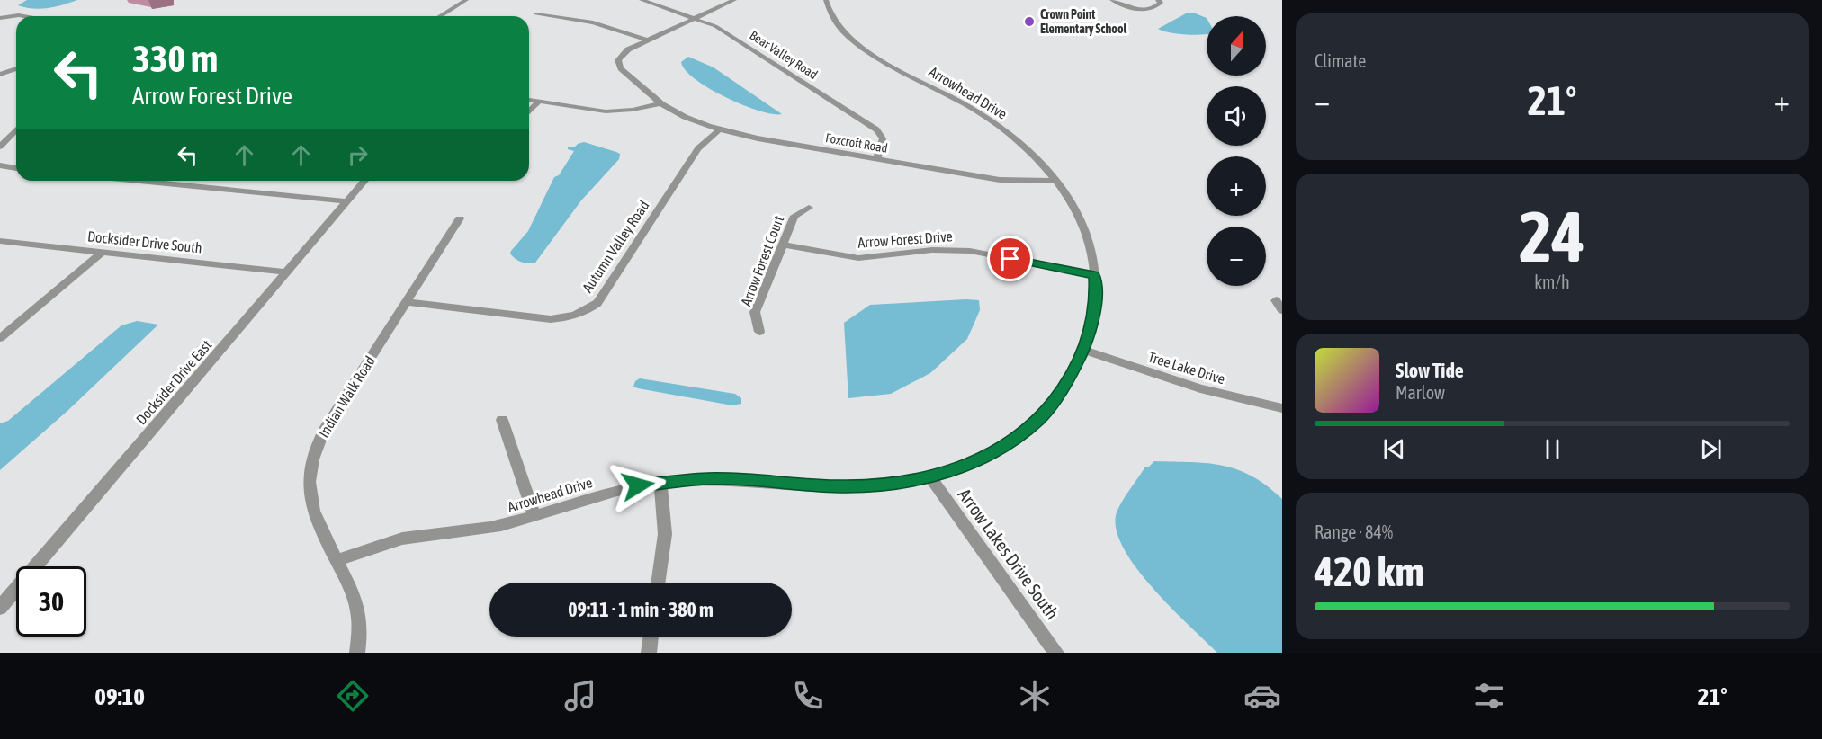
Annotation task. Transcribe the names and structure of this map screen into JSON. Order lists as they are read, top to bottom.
{
  "streets": {
    "street": [
      "Bear Valley Road",
      "Arrowhead Drive",
      "Foxcroft Road",
      "Arrow Forest Drive",
      "Docksider Drive South",
      "Autumn Valley Road",
      "Arrow Forest Court",
      "Tree Lake Drive",
      "Docksider Drive East",
      "Indian Walk Road",
      "Arrow Lakes Drive South"
    ]
  },
  "crossings": [
    ["Bear Valley Road", "Foxcroft Road"],
    ["Arrowhead Drive", "Foxcroft Road"],
    ["Arrowhead Drive", "Arrow Forest Drive"],
    ["Arrowhead Drive", "Tree Lake Drive"],
    ["Arrowhead Drive", "Indian Walk Road"],
    ["Arrowhead Drive", "Arrow Lakes Drive South"],
    ["Foxcroft Road", "Autumn Valley Road"],
    ["Arrow Forest Drive", "Arrow Forest Court"],
    ["Docksider Drive South", "Docksider Drive East"],
    ["Autumn Valley Road", "Indian Walk Road"]
  ],
  "places": ["Crown Point Elementary School"],
  "north": "top",
  "page": {
    "tile": [
      "Climate",
      ["24", "km/h"],
      ["Range · 84%", "420 km"]
    ],
    "map_buttons": ["+", "−"],
    "turn": ["330 m", "Arrow Forest Drive"],
    "heat": ["−", "21°", "+"],
    "song": ["Slow Tide", "Marlow"],
    "limit": "30",
    "trip": "09:11 · 1 min · 380 m",
    "tabs": ["09:10", "21°"]
  }
}
